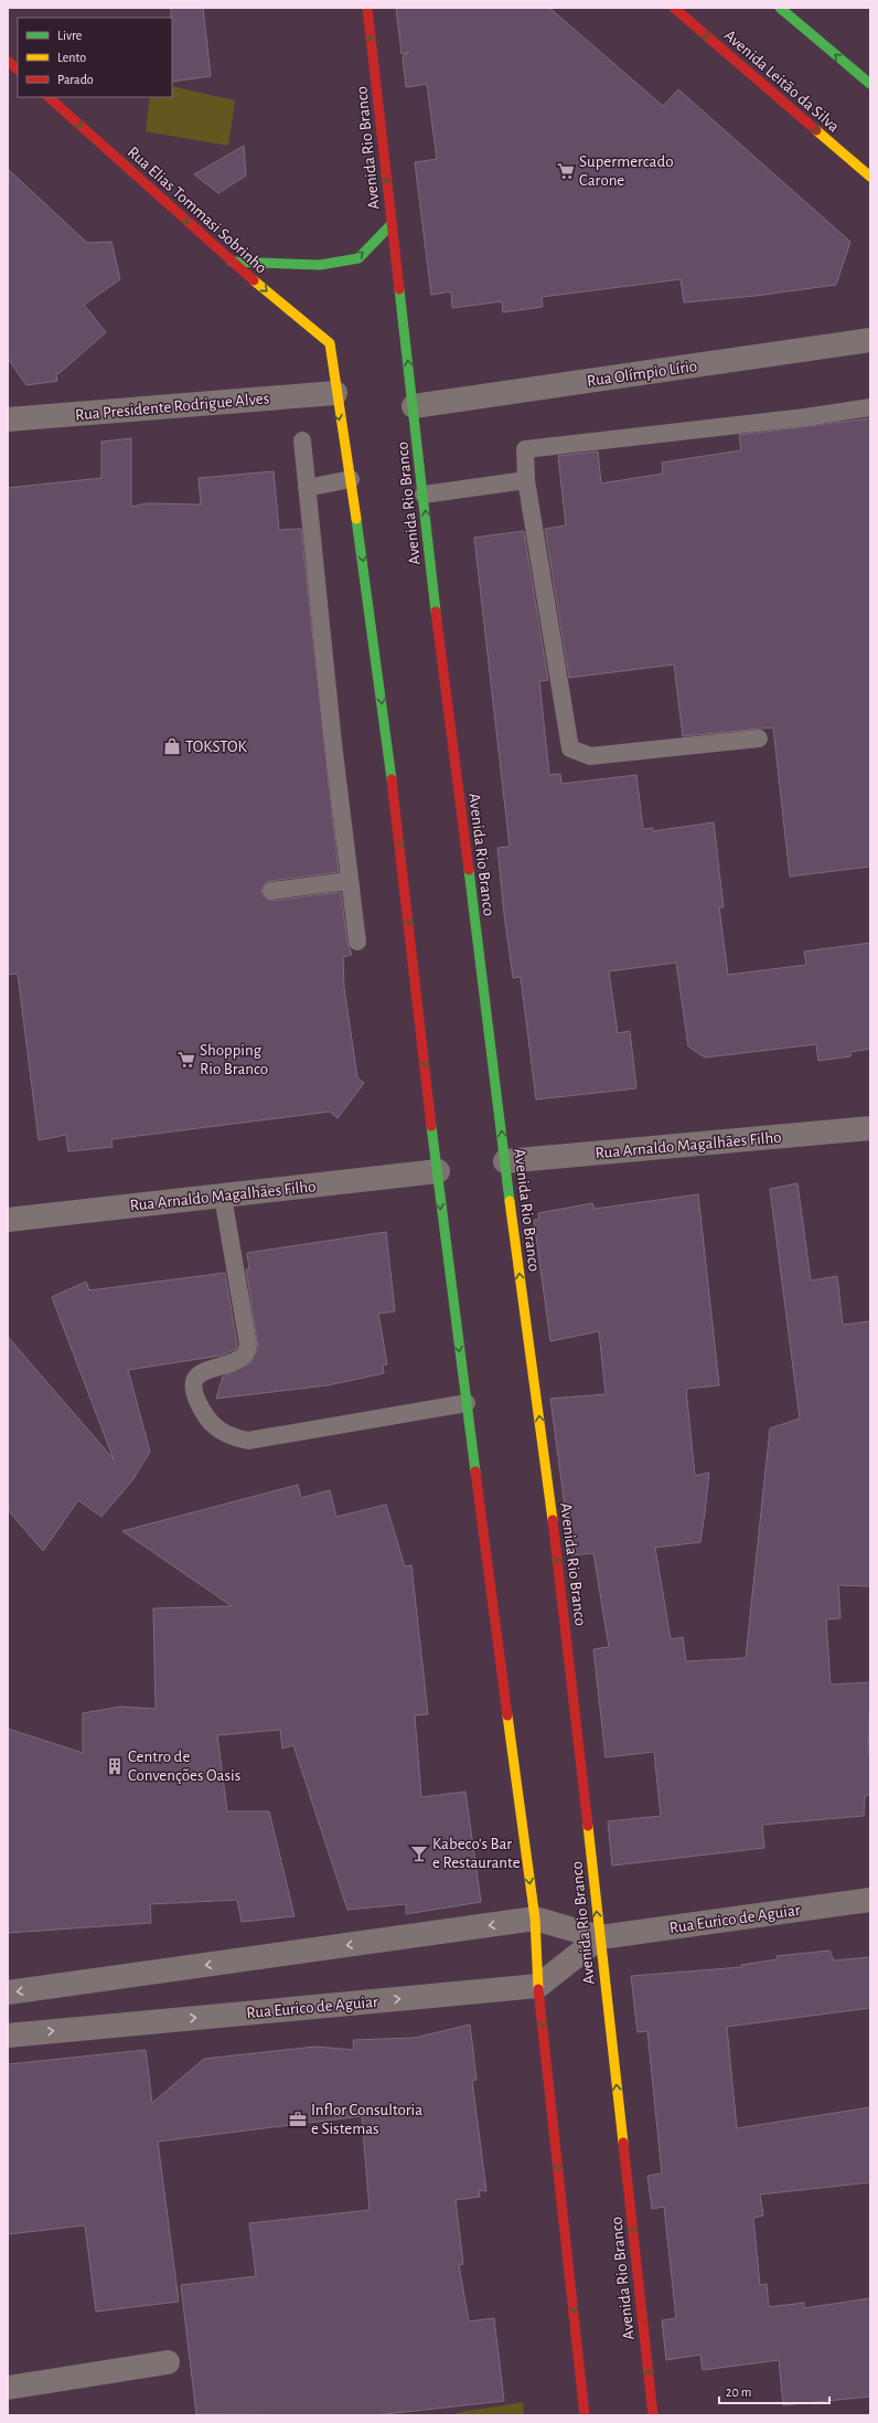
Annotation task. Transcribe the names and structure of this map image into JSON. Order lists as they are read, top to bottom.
{
  "streets": {
    "street": [
      "Avenida Leitão da Silva",
      "Avenida Rio Branco",
      "Rua Elias Tommasi Sobrinho",
      "Rua Olímpio Lírio",
      "Rua Presidente Rodrigue Alves",
      "Rua Arnaldo Magalhães Filho",
      "Rua Eurico de Aguiar"
    ]
  },
  "crossings": [
    ["Avenida Rio Branco", "Rua Olímpio Lírio"],
    ["Avenida Rio Branco", "Rua Arnaldo Magalhães Filho"],
    ["Avenida Rio Branco", "Rua Eurico de Aguiar"],
    ["Rua Elias Tommasi Sobrinho", "Rua Presidente Rodrigue Alves"]
  ],
  "one_way": ["Rua Elias Tommasi Sobrinho"],
  "places": {
    "supermarket": ["Supermercado Carone", "Shopping Rio Branco"],
    "shop": ["TOKSTOK"],
    "building": ["Centro de Convenções Oasis"],
    "bar": ["Kabeco's Bar e Restaurante"],
    "office": ["Inflor Consultoria e Sistemas"]
  },
  "legend": ["Livre", "Lento", "Parado"],
  "scale_bar": "20 m"
}
